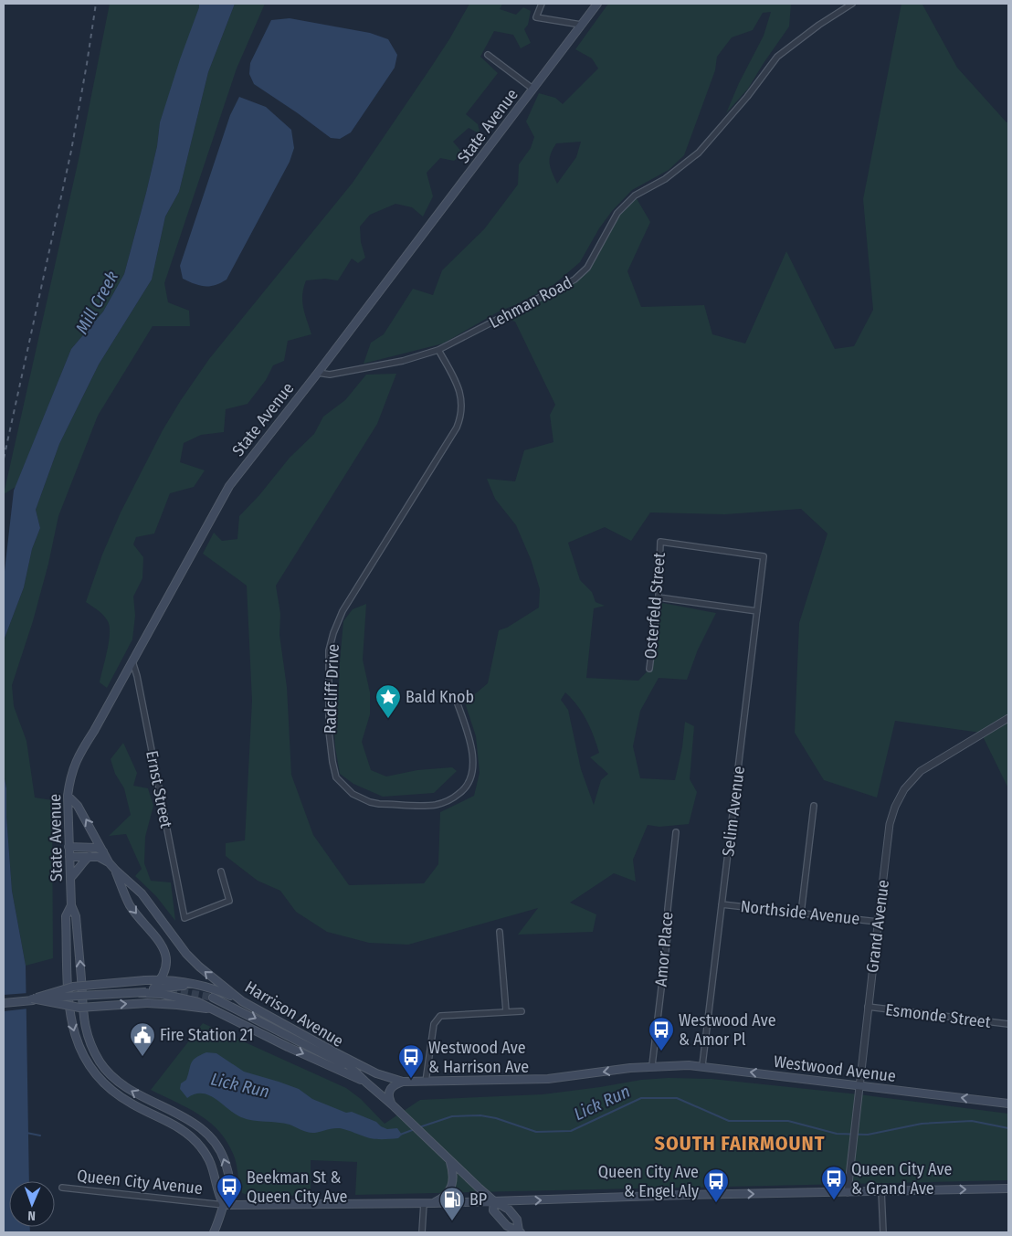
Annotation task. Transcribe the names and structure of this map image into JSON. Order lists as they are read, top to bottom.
{
  "streets": {
    "main road": [
      "State Avenue",
      "Harrison Avenue",
      "Westwood Avenue",
      "Queen City Avenue"
    ],
    "street": [
      "Lehman Road",
      "Osterfeld Street",
      "Radcliff Drive",
      "Ernst Street",
      "Selim Avenue",
      "Northside Avenue",
      "Grand Avenue",
      "Amor Place",
      "Esmonde Street"
    ]
  },
  "crossings": [
    ["State Avenue", "Lehman Road"],
    ["State Avenue", "Ernst Street"],
    ["State Avenue", "Harrison Avenue"],
    ["State Avenue", "Queen City Avenue"],
    ["Lehman Road", "Radcliff Drive"],
    ["Osterfeld Street", "Selim Avenue"],
    ["Selim Avenue", "Northside Avenue"],
    ["Selim Avenue", "Westwood Avenue"],
    ["Northside Avenue", "Grand Avenue"],
    ["Grand Avenue", "Esmonde Street"],
    ["Grand Avenue", "Westwood Avenue"],
    ["Grand Avenue", "Queen City Avenue"],
    ["Amor Place", "Westwood Avenue"],
    ["Harrison Avenue", "Westwood Avenue"],
    ["Harrison Avenue", "Queen City Avenue"]
  ],
  "one_way": ["Westwood Avenue", "Queen City Avenue"],
  "districts": ["SOUTH FAIRMOUNT"],
  "water": ["Mill Creek", "Lick Run"],
  "places": {
    "place": ["Bald Knob"],
    "bus stop": [
      "Westwood Ave & Amor Pl",
      "Westwood Ave & Harrison Ave",
      "Queen City Ave & Grand Ave",
      "Queen City Ave & Engel Aly",
      "Beekman St & Queen City Ave"
    ],
    "public building": ["Fire Station 21"],
    "fuel station": ["BP"]
  },
  "north": "bottom"
}
